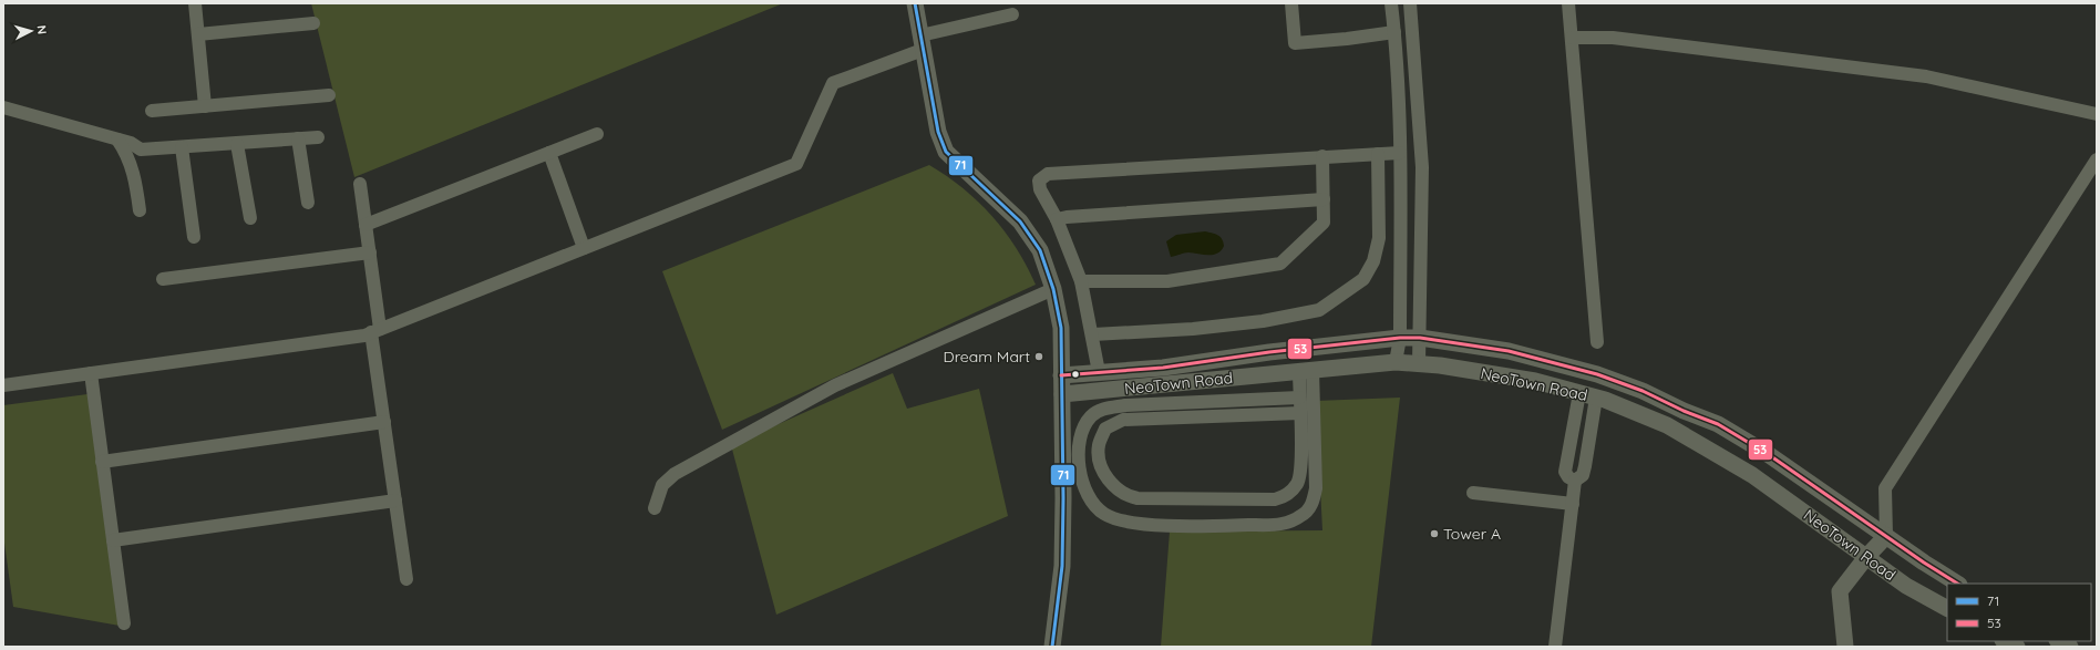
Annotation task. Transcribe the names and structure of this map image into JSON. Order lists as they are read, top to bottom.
{
  "streets": {
    "street": ["NeoTown Road"]
  },
  "places": ["Dream Mart", "Tower A"],
  "lines": ["transit line 71", "transit line 53"],
  "legend": ["71", "53"],
  "north": "right"
}
